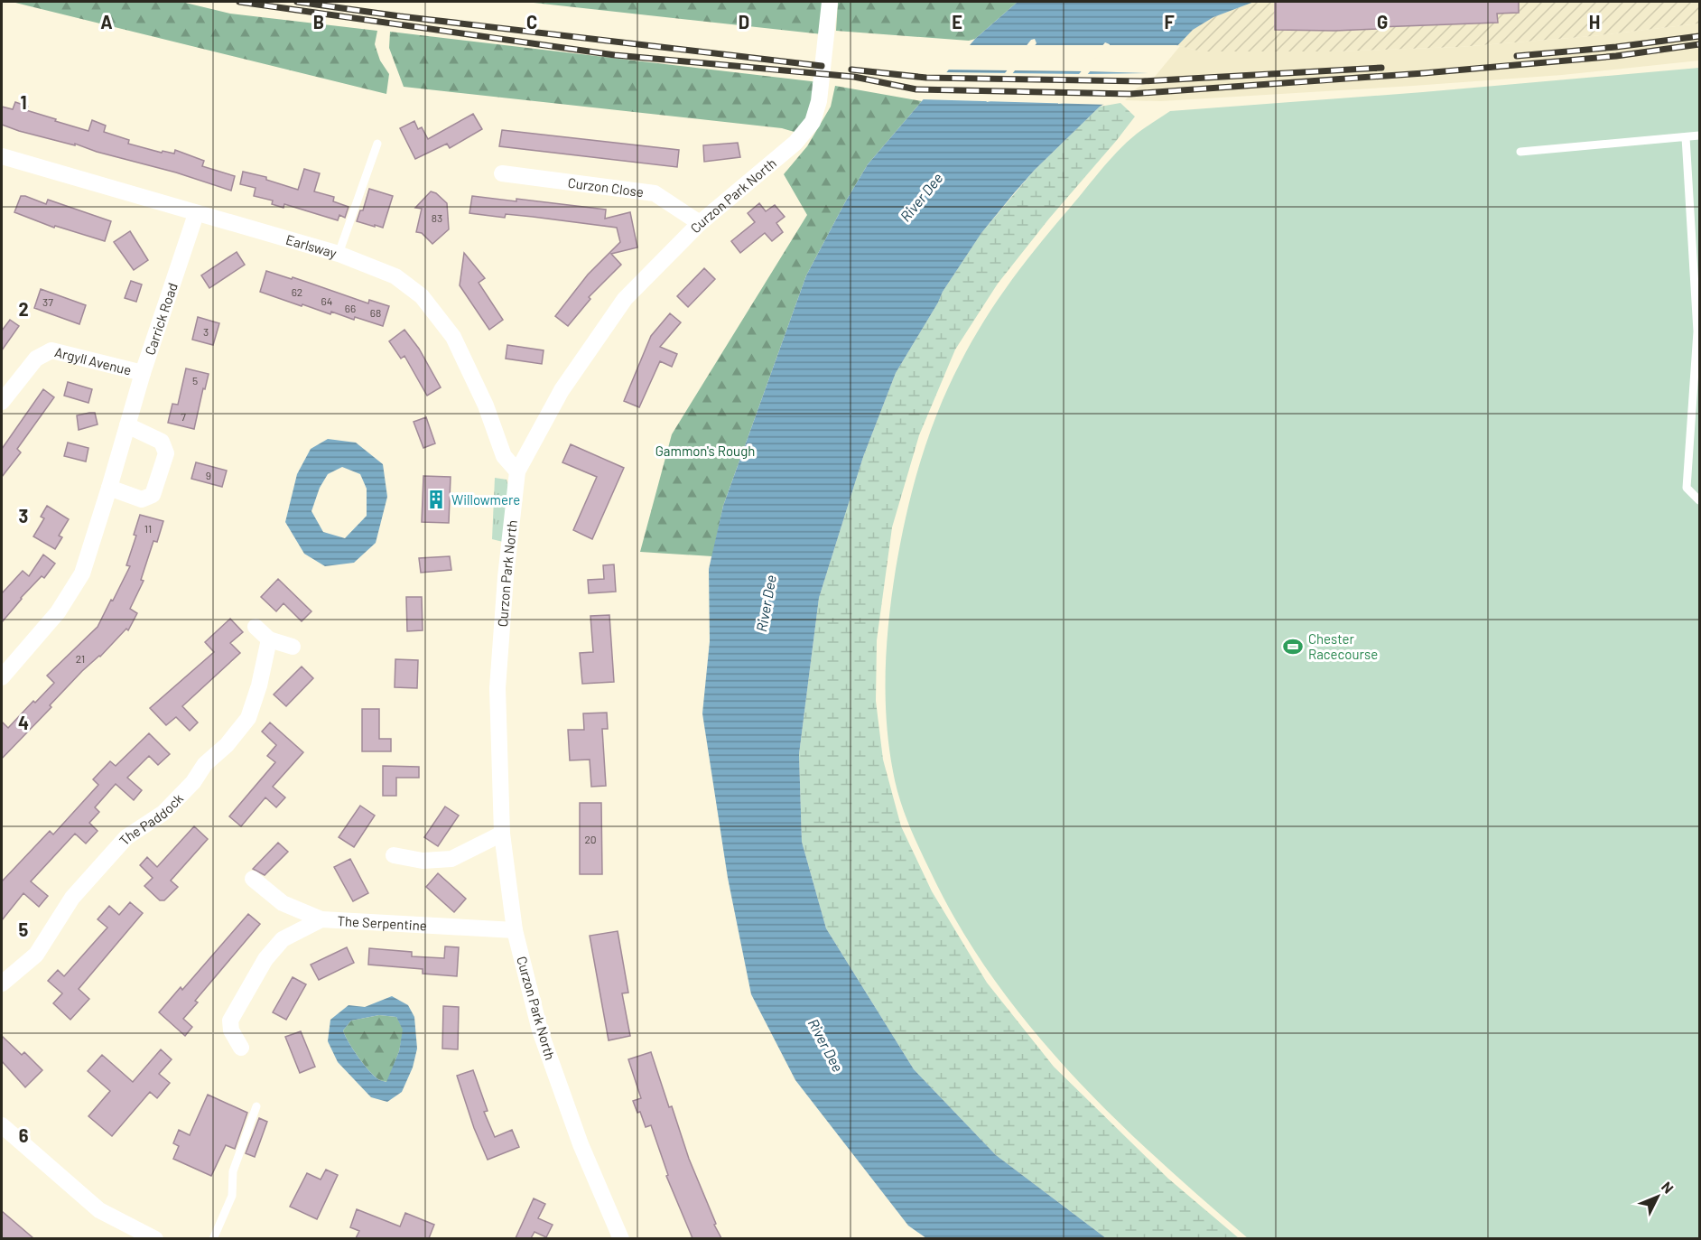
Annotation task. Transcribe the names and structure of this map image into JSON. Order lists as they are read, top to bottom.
{
  "streets": {
    "street": [
      "Curzon Close",
      "Curzon Park North",
      "Earlsway",
      "Carrick Road",
      "Argyll Avenue",
      "The Paddock",
      "The Serpentine"
    ]
  },
  "crossings": [
    ["Curzon Close", "Curzon Park North"],
    ["Curzon Park North", "Earlsway"],
    ["Curzon Park North", "The Serpentine"],
    ["Earlsway", "Carrick Road"],
    ["Carrick Road", "Argyll Avenue"]
  ],
  "water": ["River Dee"],
  "parks": ["Gammon's Rough"],
  "places": {
    "building": ["Willowmere"],
    "sports": ["Chester Racecourse"]
  },
  "house_numbers": [
    "83",
    "62",
    "64",
    "37",
    "66",
    "68",
    "3",
    "5",
    "7",
    "9",
    "11",
    "21",
    "20"
  ],
  "north": "top right",
  "grid": {
    "columns": [
      "A",
      "B",
      "C",
      "D",
      "E",
      "F",
      "G",
      "H"
    ],
    "rows": [
      "1",
      "2",
      "3",
      "4",
      "5",
      "6"
    ]
  }
}
